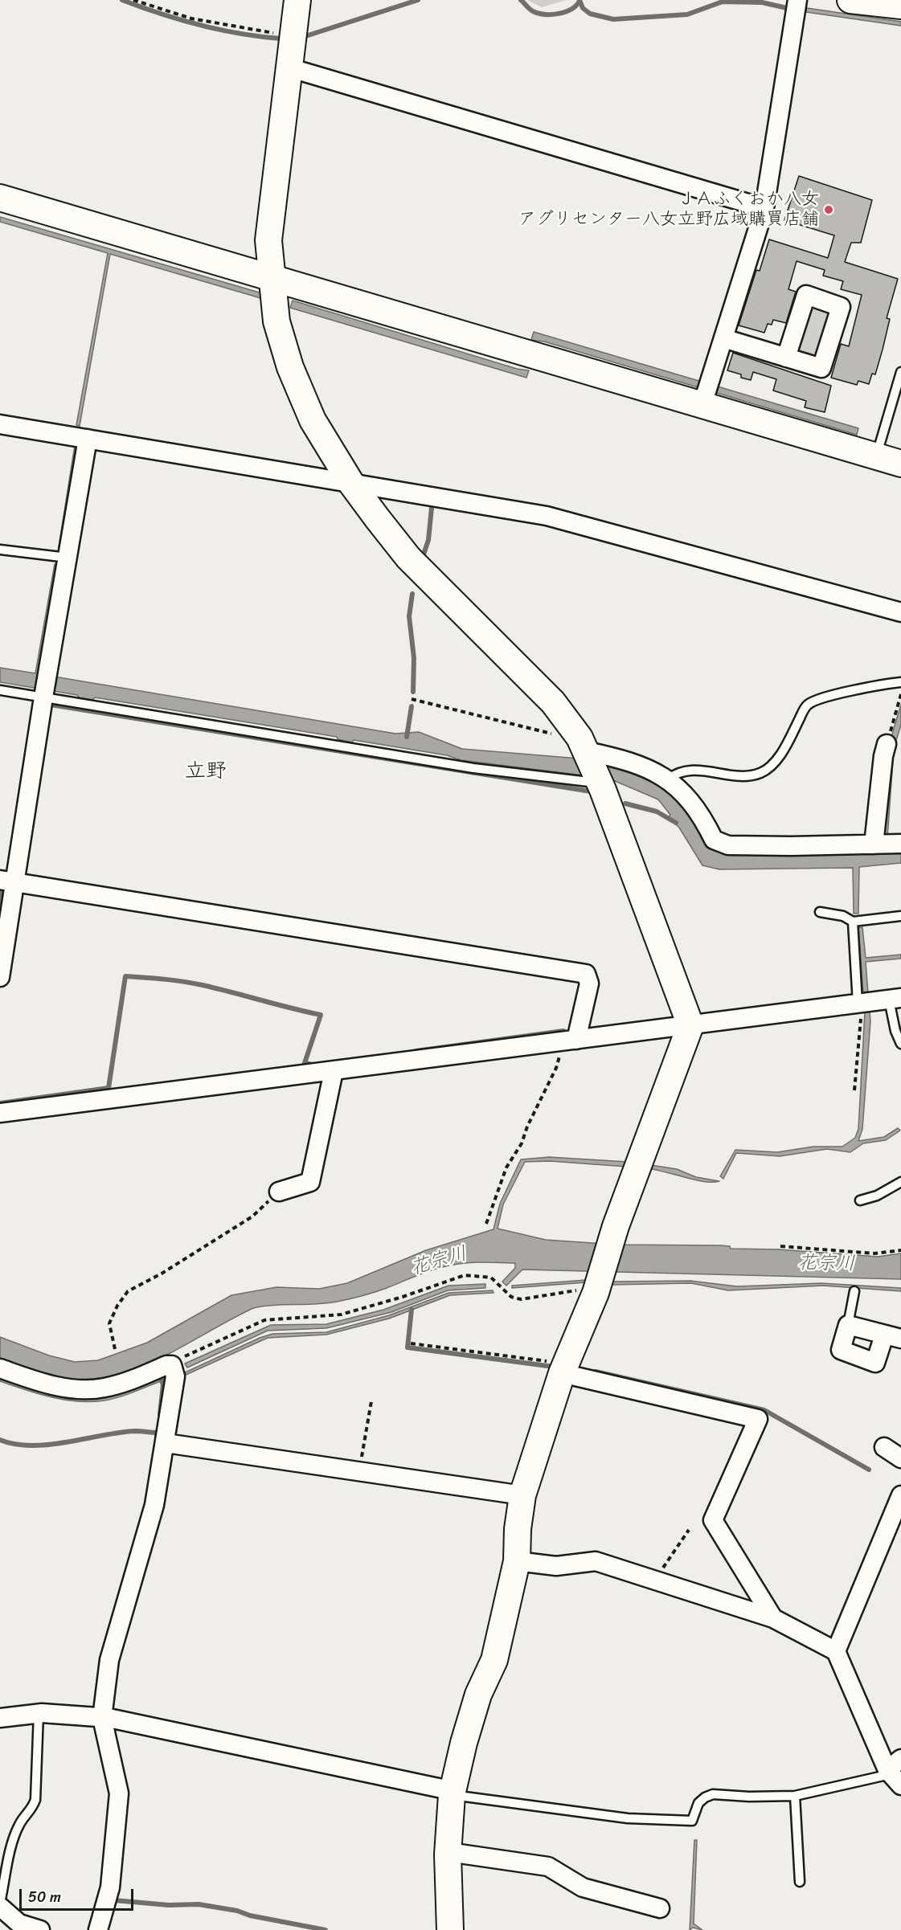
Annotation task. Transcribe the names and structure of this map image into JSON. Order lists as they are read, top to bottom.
{
  "districts": ["立野"],
  "water": ["花宗川"],
  "places": ["ＪＡふくおか八女 アグリセンター八女立野広域購買店舗"],
  "scale_bar": "50 m"
}
